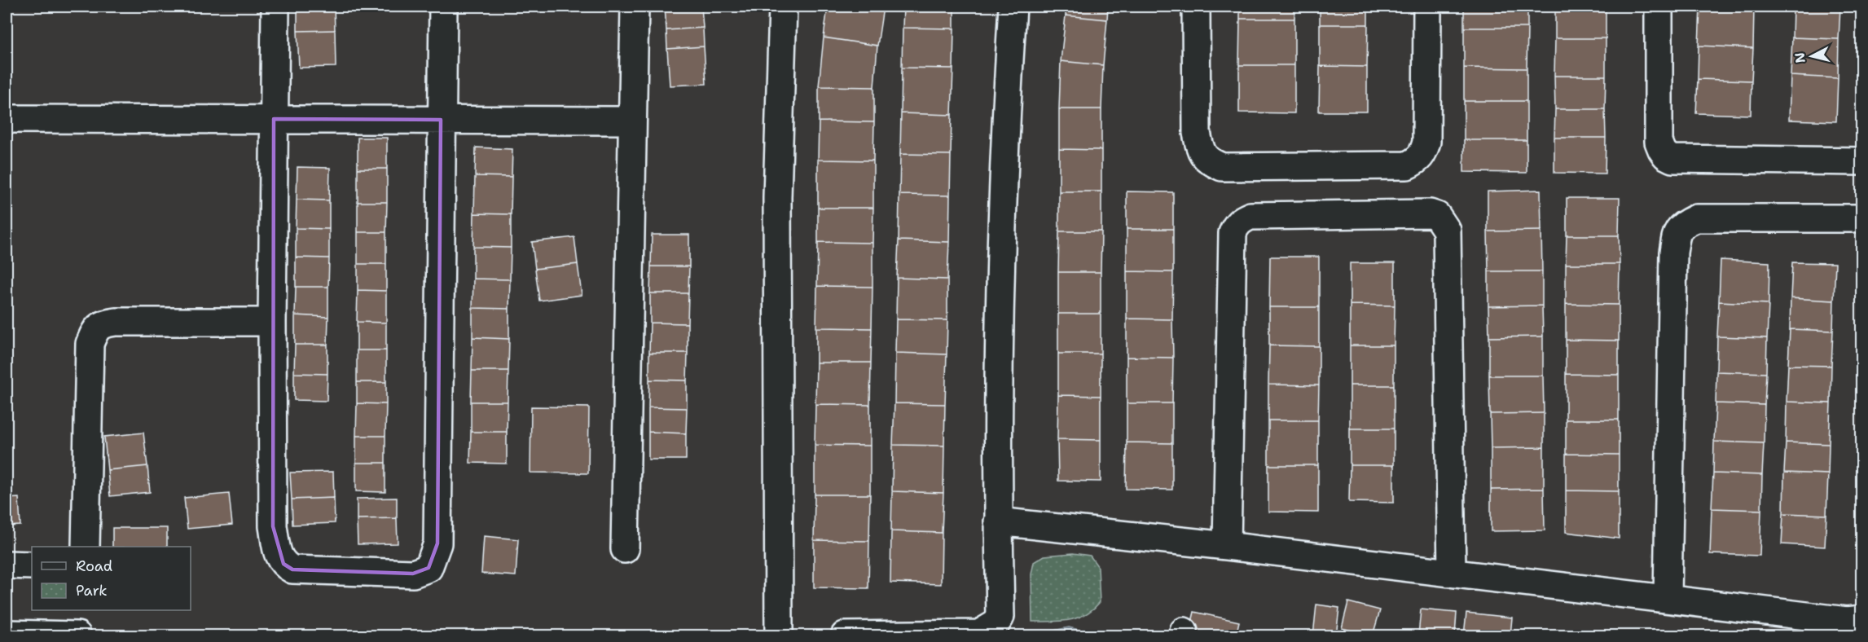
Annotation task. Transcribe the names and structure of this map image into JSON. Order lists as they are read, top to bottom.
{
  "legend": ["Road", "Park"],
  "north": "left"
}
